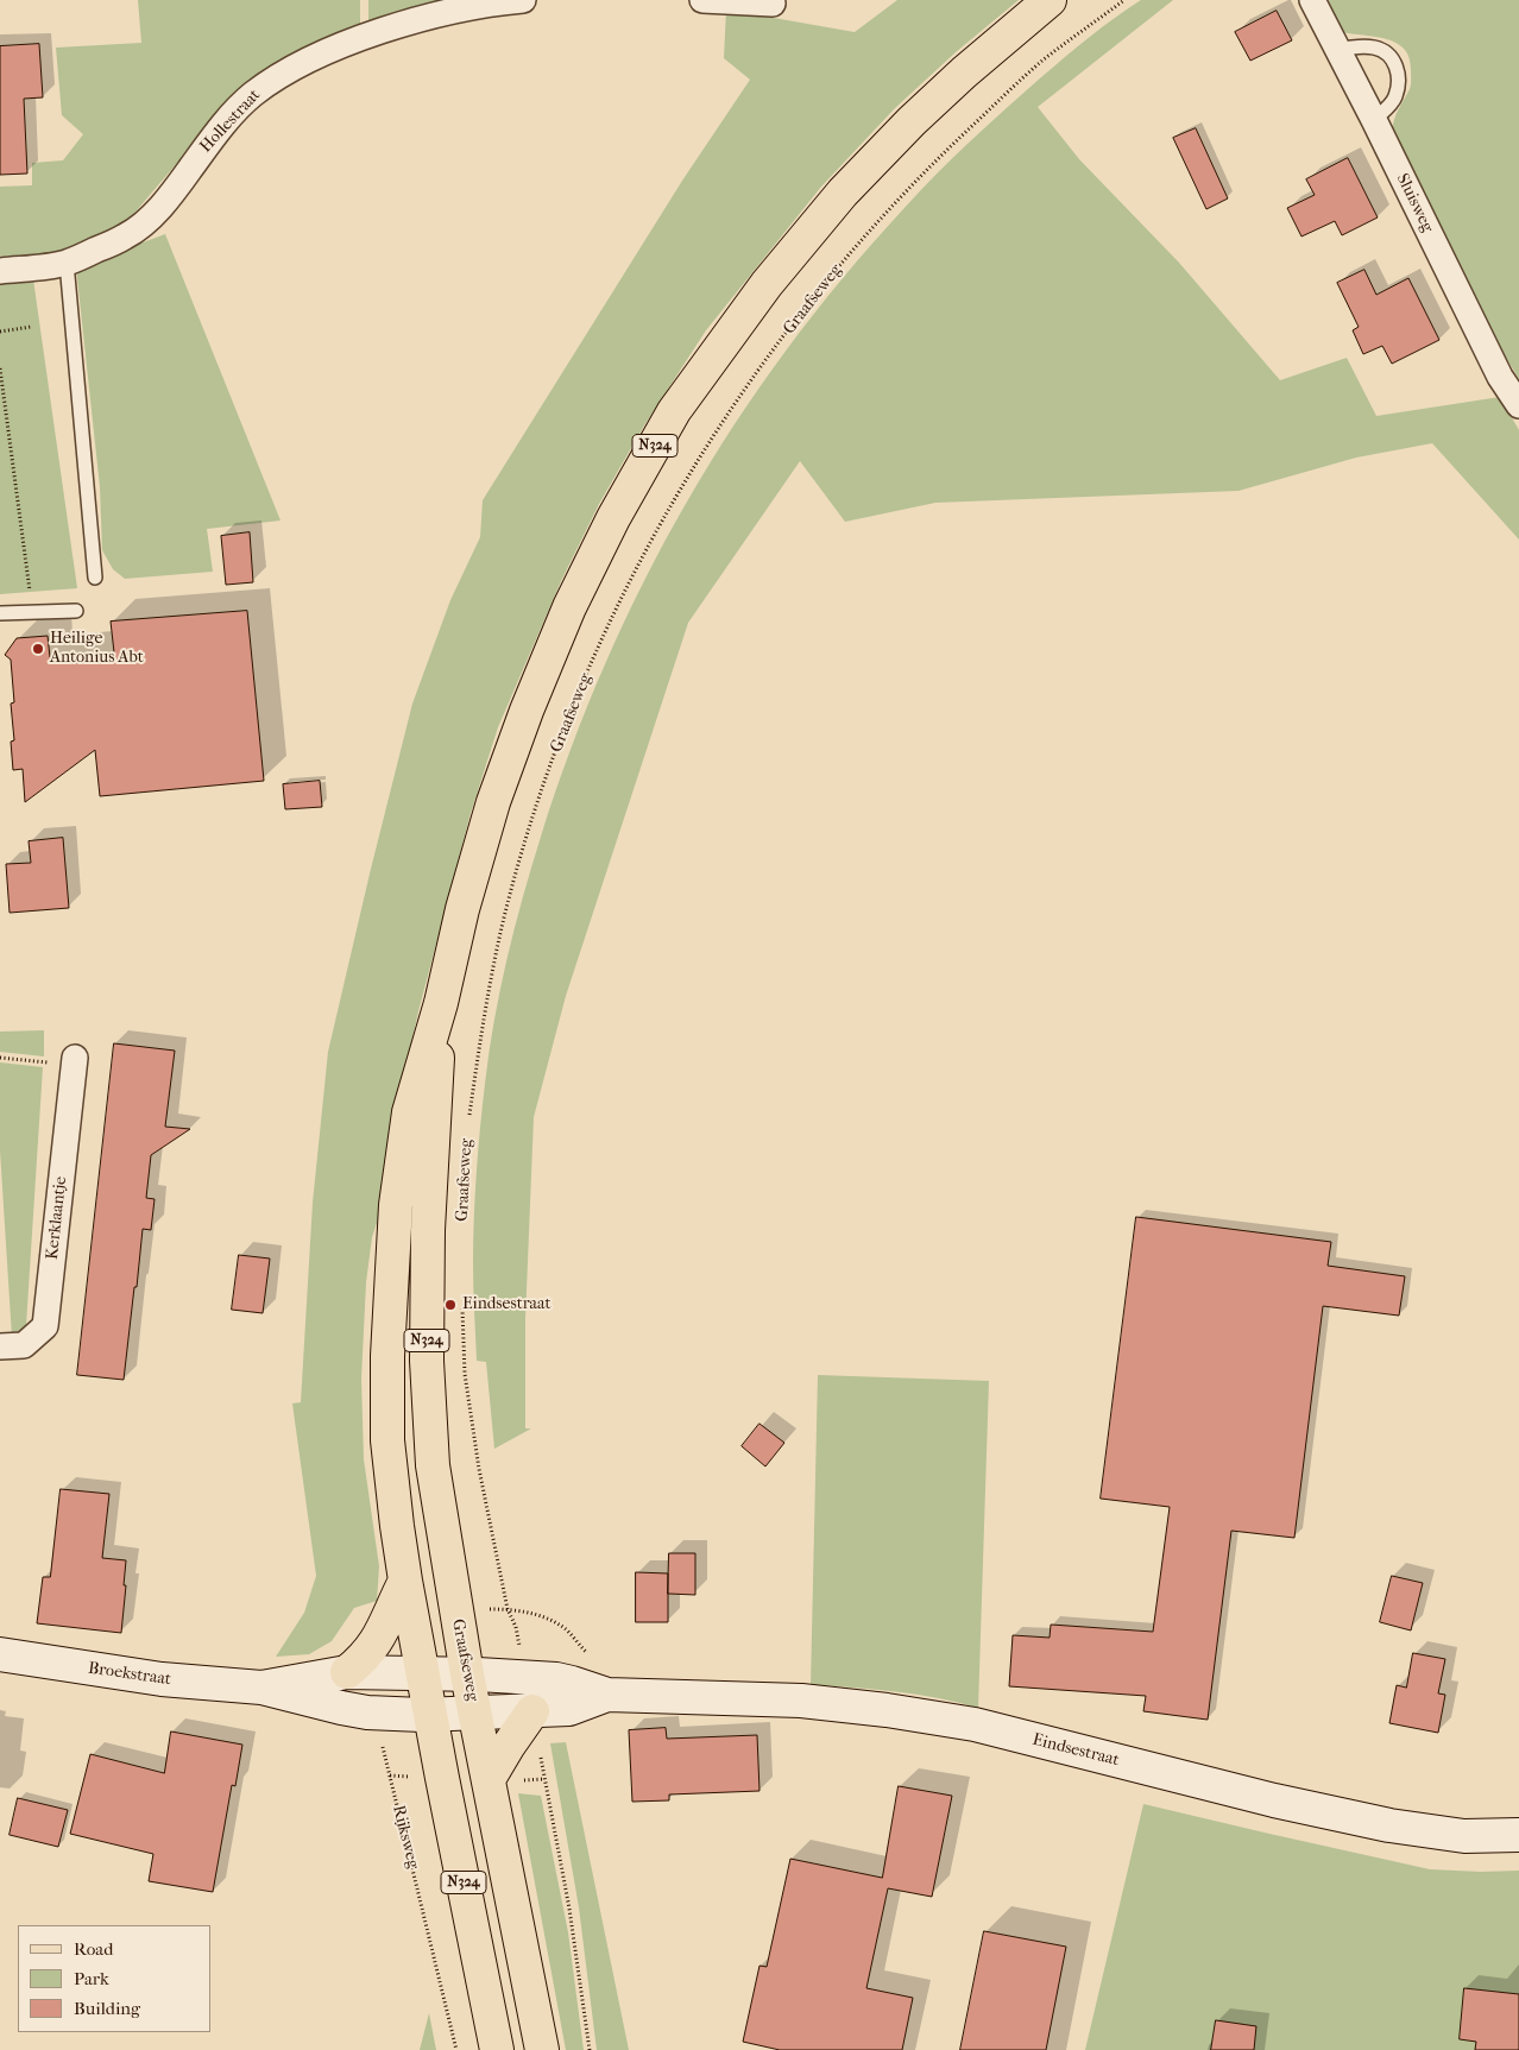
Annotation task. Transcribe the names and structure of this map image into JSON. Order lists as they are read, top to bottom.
{
  "streets": {
    "main road": ["Graafseweg", "N324"],
    "street": [
      "Hollestraat",
      "Sluisweg",
      "Kerklaantje",
      "Broekstraat",
      "Eindsestraat"
    ],
    "path": ["Rijksweg"]
  },
  "crossings": [
    ["Graafseweg", "N324"],
    ["Graafseweg", "Broekstraat"],
    ["Graafseweg", "Eindsestraat"],
    ["N324", "Broekstraat"],
    ["N324", "Eindsestraat"],
    ["Broekstraat", "Eindsestraat"],
    ["Broekstraat", "Rijksweg"]
  ],
  "places": ["Heilige Antonius Abt", "Eindsestraat"],
  "legend": ["Road", "Park", "Building"]
}
